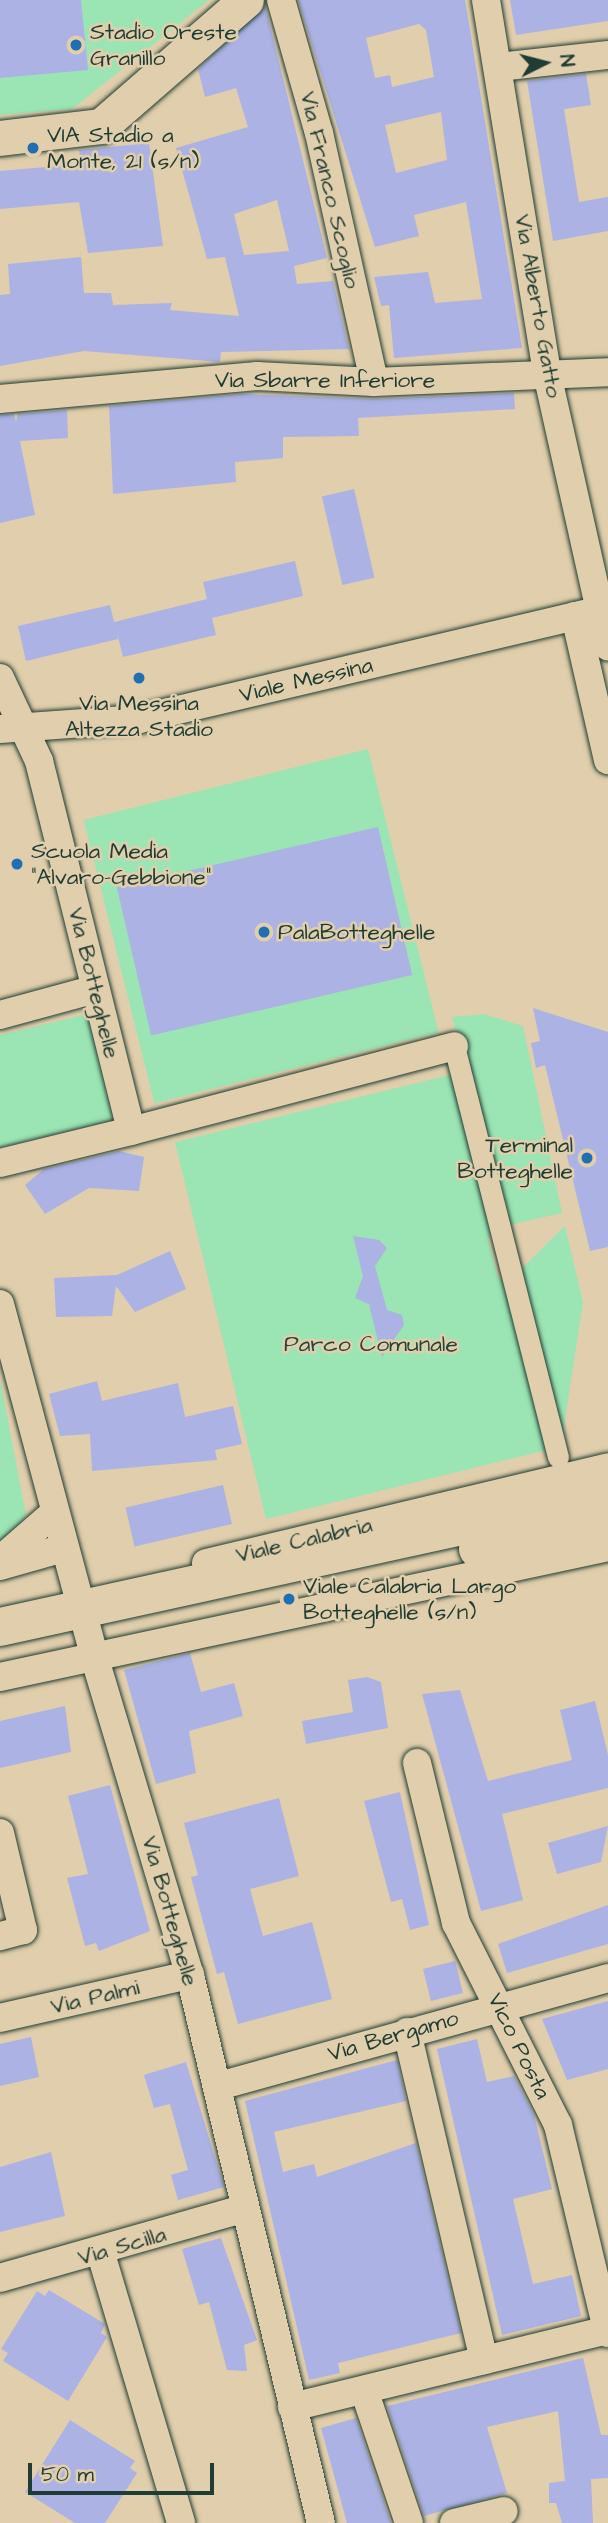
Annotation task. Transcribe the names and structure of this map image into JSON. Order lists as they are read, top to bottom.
{
  "streets": {
    "main road": ["Viale Calabria"],
    "street": [
      "Via Franco Scoglio",
      "Via Alberto Gatto",
      "Via Sbarre Inferiore",
      "Viale Messina",
      "Via Botteghelle",
      "Via Palmi",
      "Via Bergamo",
      "Vico Posta",
      "Via Scilla"
    ]
  },
  "crossings": [
    ["Via Franco Scoglio", "Via Sbarre Inferiore"],
    ["Via Alberto Gatto", "Via Sbarre Inferiore"],
    ["Via Alberto Gatto", "Viale Messina"],
    ["Viale Messina", "Via Botteghelle"],
    ["Via Botteghelle", "Viale Calabria"],
    ["Via Botteghelle", "Via Palmi"],
    ["Via Botteghelle", "Via Bergamo"],
    ["Via Botteghelle", "Via Scilla"],
    ["Via Bergamo", "Vico Posta"]
  ],
  "parks": ["Parco Comunale"],
  "places": [
    "Stadio Oreste Granillo",
    "VIA Stadio a Monte, 21 (s/n)",
    "Via Messina Altezza Stadio",
    "Scuola Media \"Alvaro-Gebbione\"",
    "PalaBotteghelle",
    "Terminal Botteghelle",
    "Viale Calabria Largo Botteghelle (s/n)"
  ],
  "scale_bar": "50 m",
  "north": "right"
}
